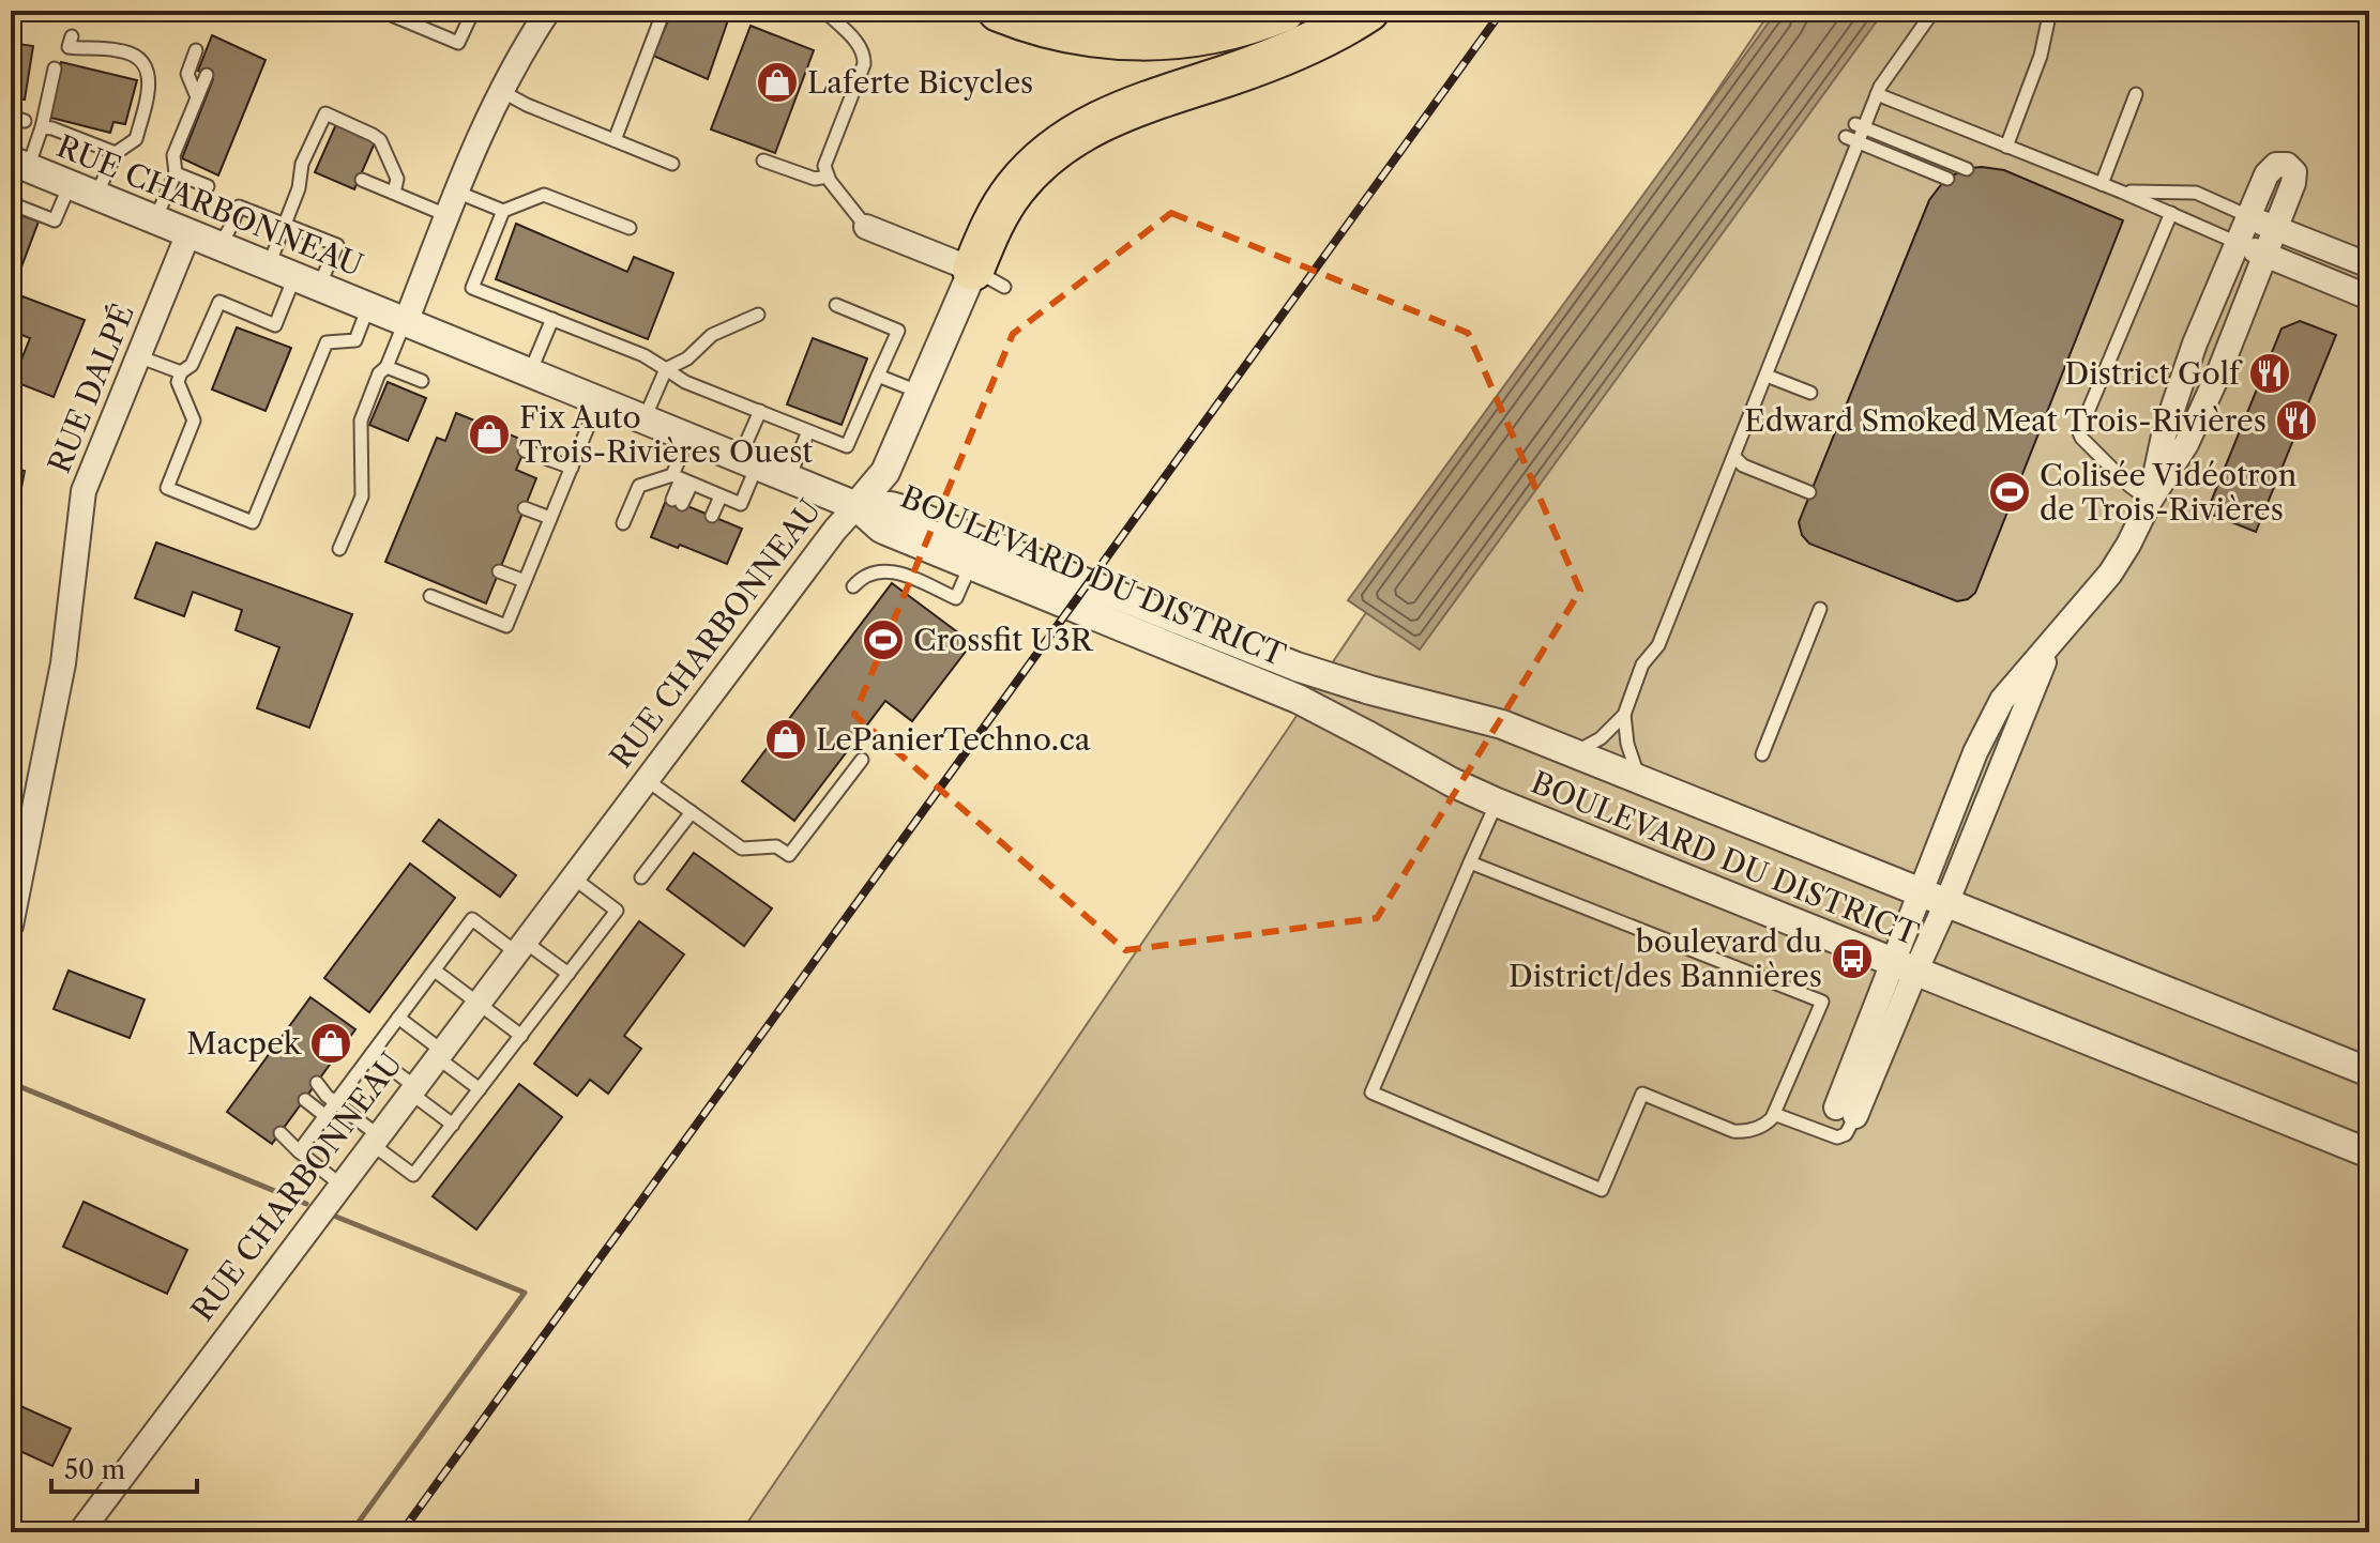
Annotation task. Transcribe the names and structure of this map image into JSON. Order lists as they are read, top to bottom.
{
  "streets": {
    "street": ["RUE CHARBONNEAU", "RUE DALPÉ", "BOULEVARD DU DISTRICT"]
  },
  "crossings": [
    ["RUE CHARBONNEAU", "RUE DALPÉ"],
    ["RUE CHARBONNEAU", "BOULEVARD DU DISTRICT"]
  ],
  "places": {
    "shop": [
      "Laferte Bicycles",
      "Fix Auto Trois-Rivières Ouest",
      "LePanierTechno.ca",
      "Macpek"
    ],
    "restaurant": ["District Golf", "Edward Smoked Meat Trois-Rivières"],
    "sports": ["Colisée Vidéotron de Trois-Rivières", "Crossfit U3R"],
    "bus stop": ["boulevard du District/des Bannières"]
  },
  "scale_bar": "50 m"
}
